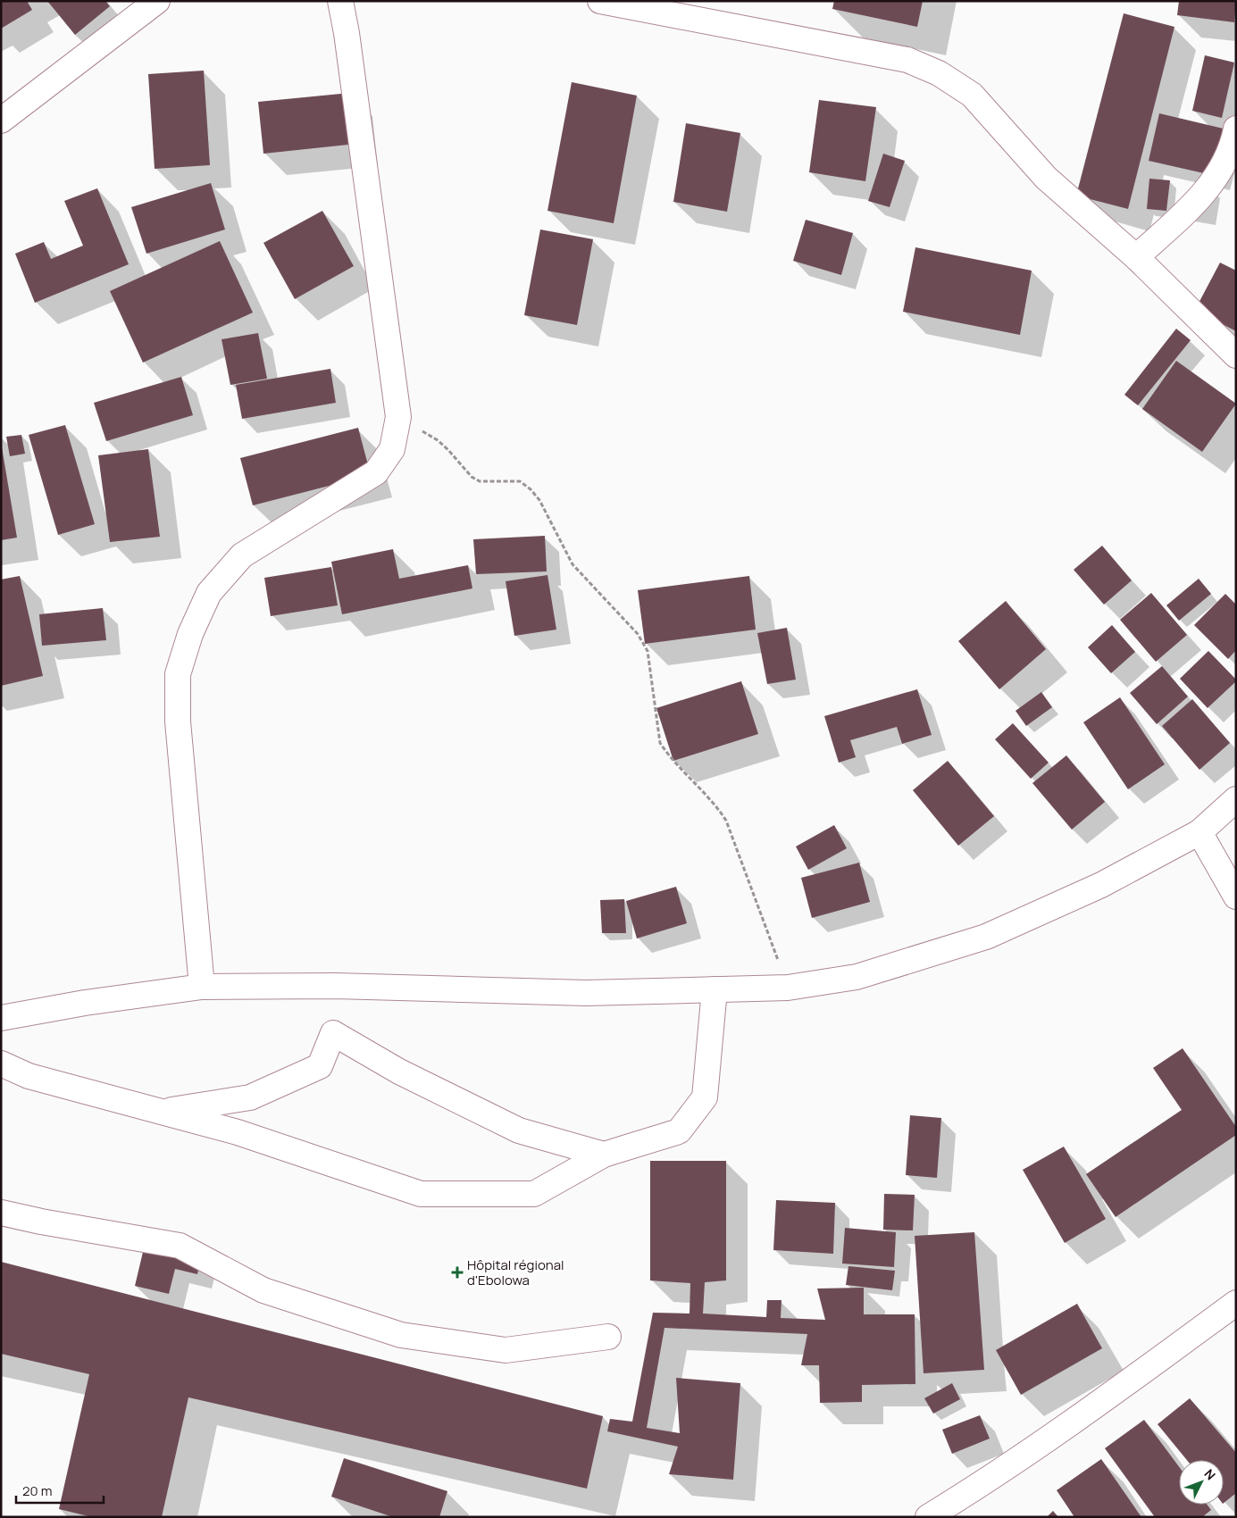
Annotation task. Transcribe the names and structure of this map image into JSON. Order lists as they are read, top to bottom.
{
  "places": {
    "health": ["Hôpital régional d'Ebolowa"]
  },
  "scale_bar": "20 m",
  "north": "top right"
}
